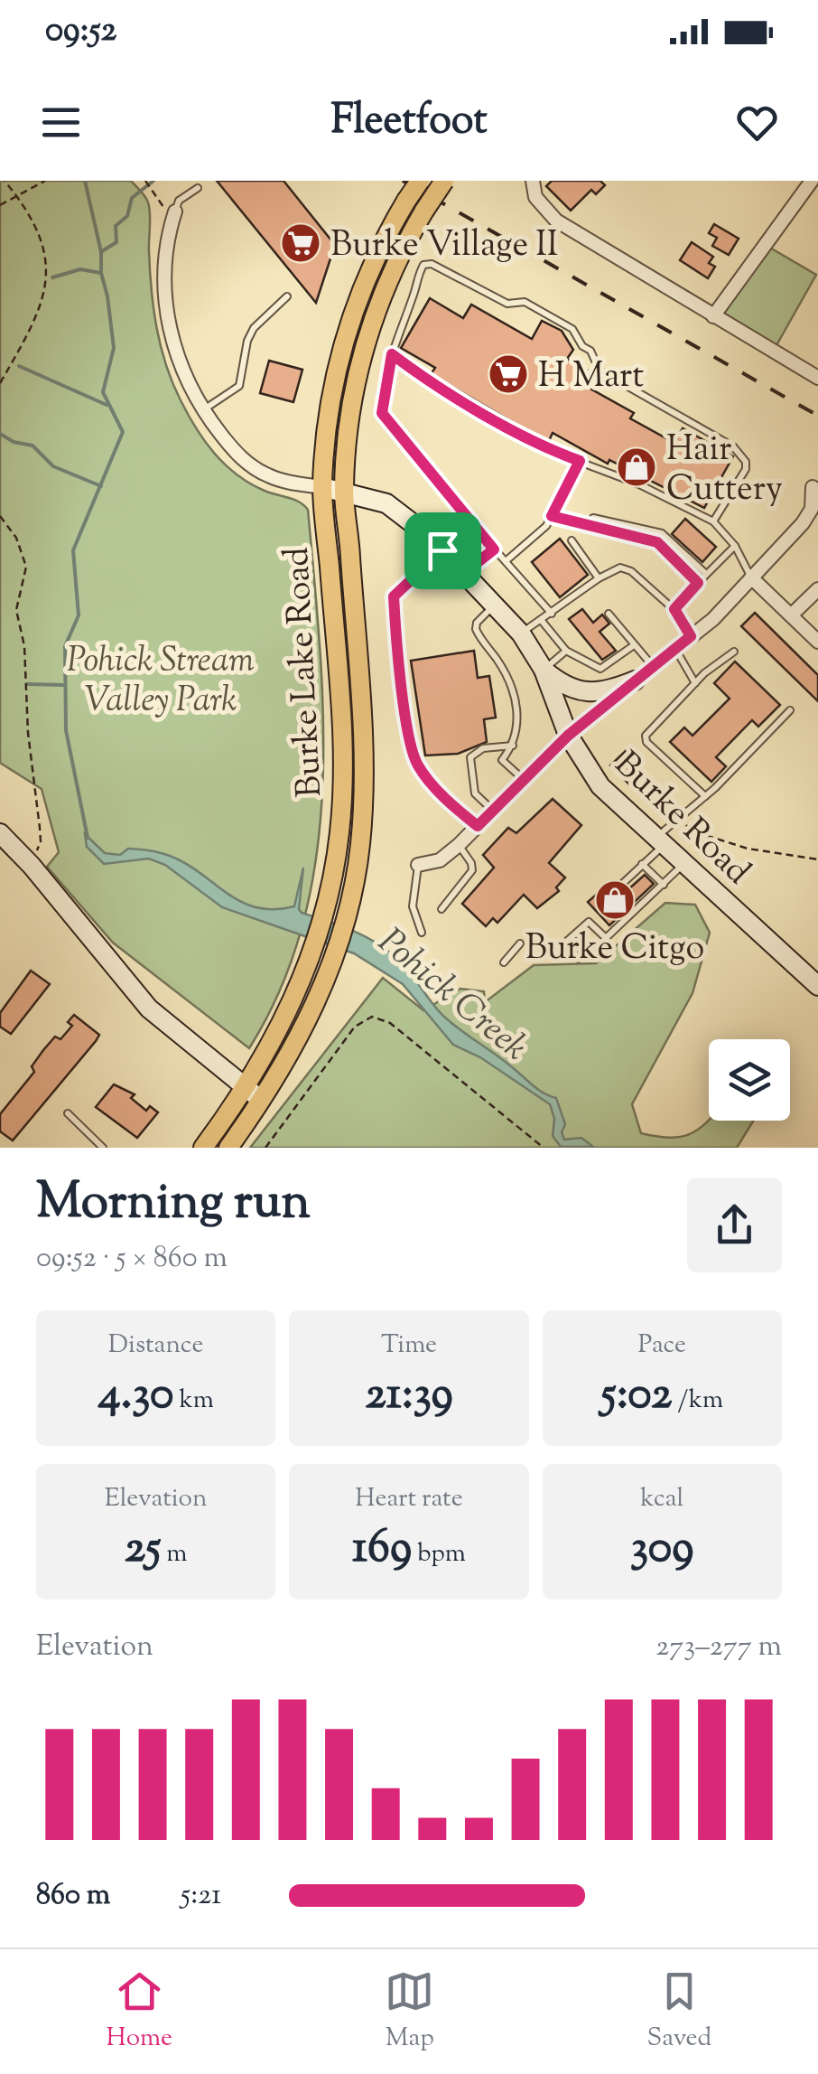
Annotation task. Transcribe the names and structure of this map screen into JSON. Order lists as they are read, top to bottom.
{
  "streets": {
    "main road": ["Burke Lake Road"],
    "street": ["Burke Road"]
  },
  "crossings": [
    ["Burke Lake Road", "Burke Road"]
  ],
  "water": ["Pohick Creek"],
  "parks": ["Pohick Stream Valley Park"],
  "places": {
    "supermarket": ["Burke Village II", "H Mart"],
    "shop": ["Hair Cuttery", "Burke Citgo"]
  },
  "page": {
    "status": "09:52",
    "header": "Fleetfoot",
    "heading": ["Morning run", "09:52 · 5 × 860 m"],
    "stats": [
      ["Distance", "4.30 km"],
      ["Time", "21:39"],
      ["Pace", "5:02 /km"],
      ["Elevation", "25 m"],
      ["Heart rate", "169 bpm"],
      ["kcal", "309"]
    ],
    "chart": ["Elevation", "273–277 m"],
    "list": [
      {
        "name": "860 m",
        "note": "5:21"
      }
    ],
    "tabs": ["Home", "Map", "Saved"]
  }
}
